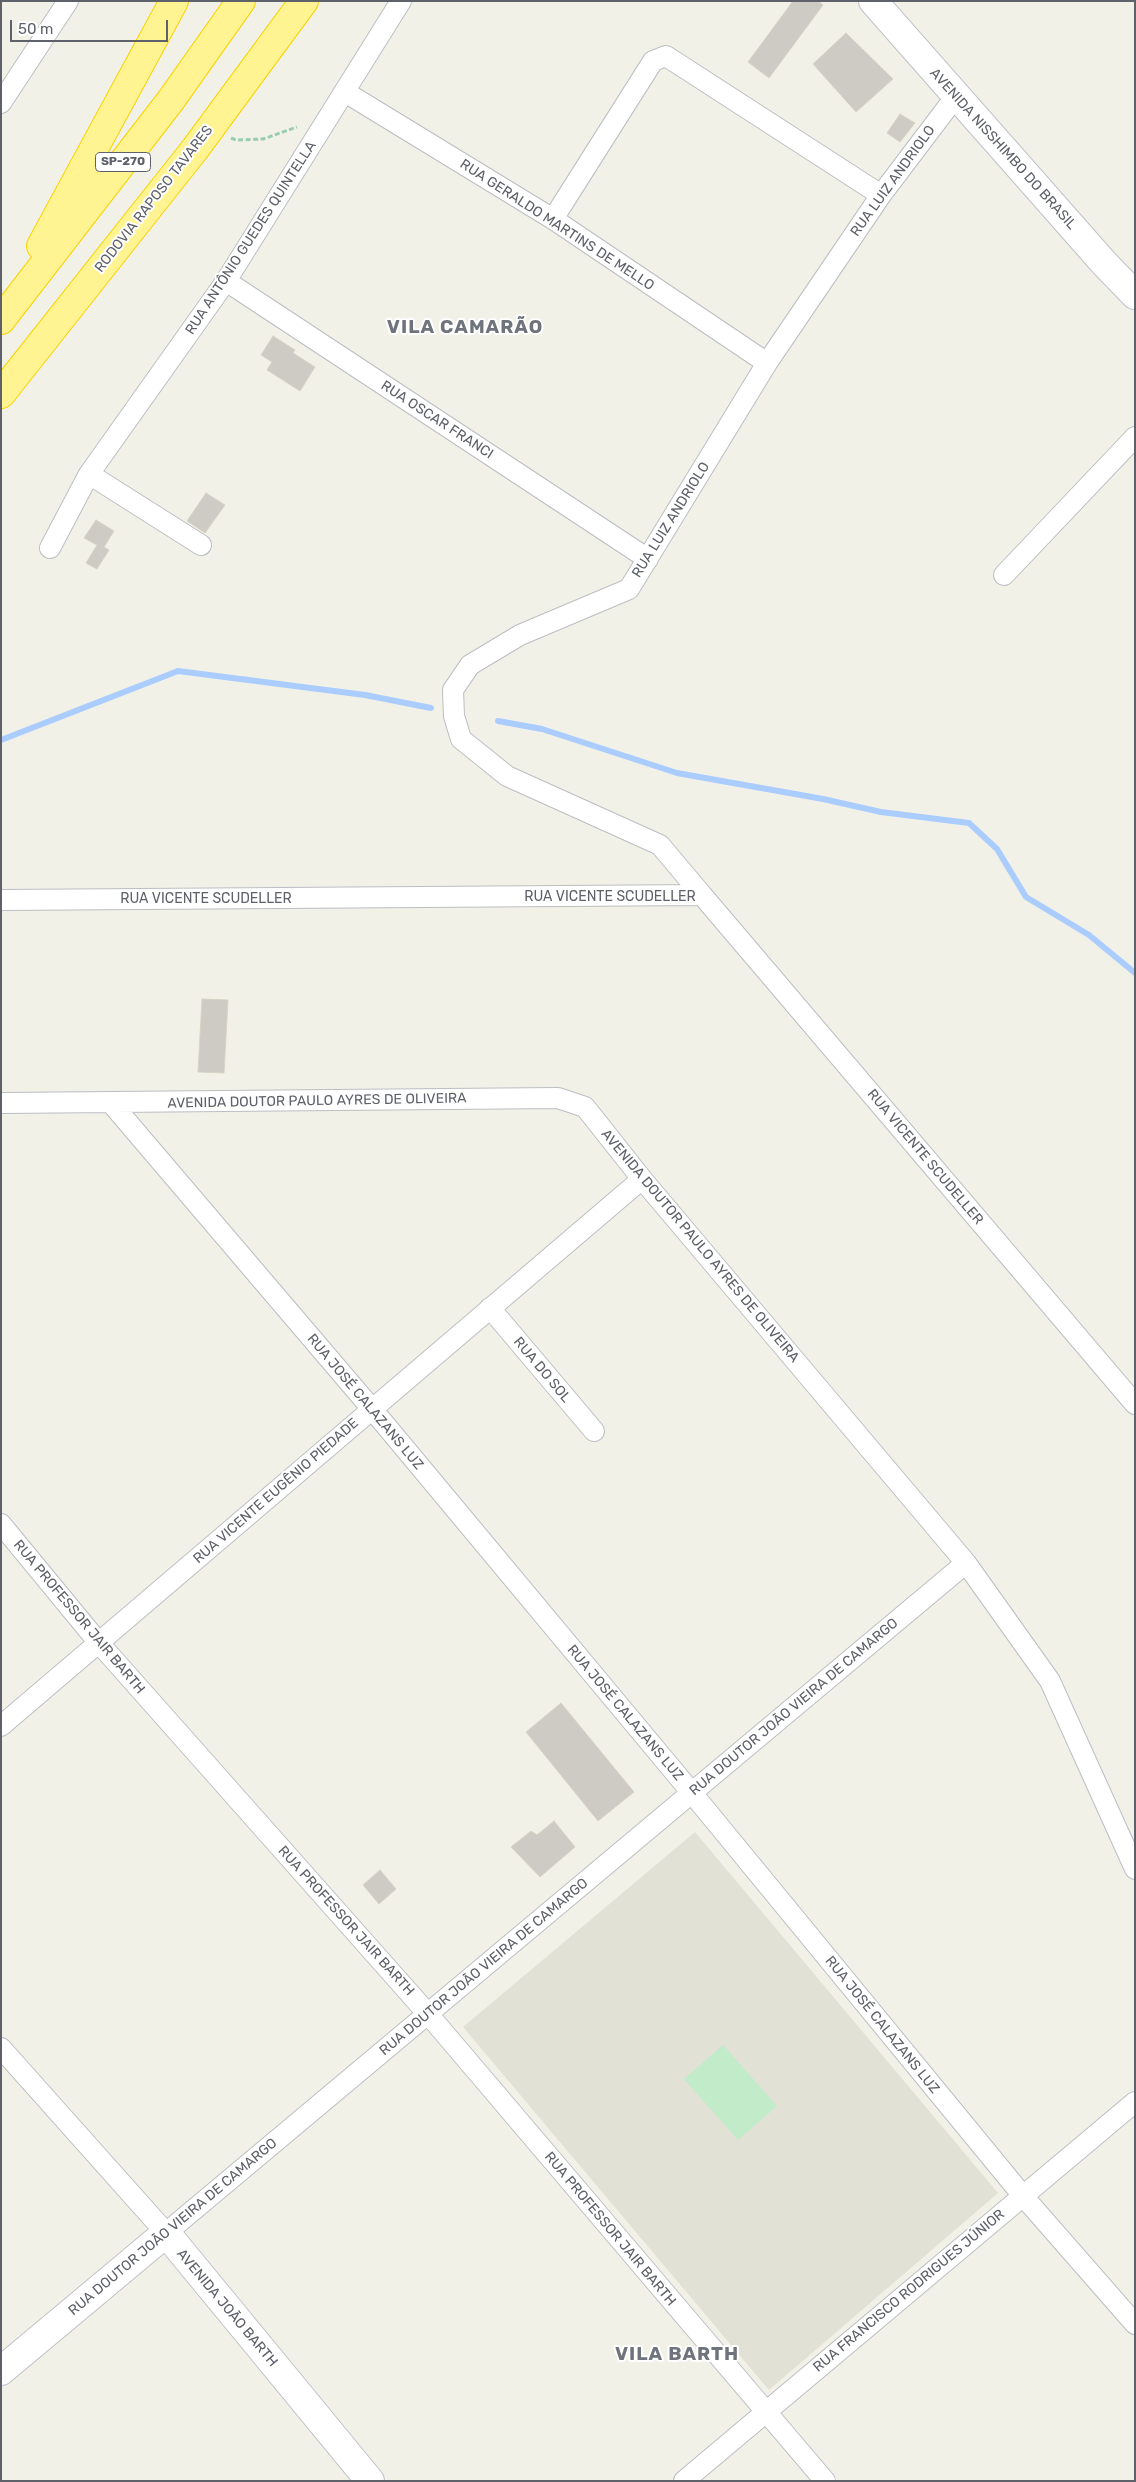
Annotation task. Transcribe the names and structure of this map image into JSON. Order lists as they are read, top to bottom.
{
  "streets": {
    "highway": ["SP-270", "RODOVIA RAPOSO TAVARES"],
    "main road": ["AVENIDA NISSHIMBO DO BRASIL", "RUA DOUTOR JOÃO VIEIRA DE CAMARGO", "AVENIDA JOÃO BARTH"],
    "street": [
      "RUA LUIZ ANDRIOLO",
      "RUA GERALDO MARTINS DE MELLO",
      "RUA ANTÔNIO GUEDES QUINTELLA",
      "RUA OSCAR FRANCI",
      "RUA VICENTE SCUDELLER",
      "AVENIDA DOUTOR PAULO AYRES DE OLIVEIRA",
      "RUA DO SOL",
      "RUA JOSÉ CALAZANS LUZ",
      "RUA VICENTE EUGÊNIO PIEDADE",
      "RUA PROFESSOR JAIR BARTH",
      "RUA FRANCISCO RODRIGUES JÚNIOR"
    ]
  },
  "crossings": [
    ["AVENIDA NISSHIMBO DO BRASIL", "RUA LUIZ ANDRIOLO"],
    ["RUA LUIZ ANDRIOLO", "RUA GERALDO MARTINS DE MELLO"],
    ["RUA LUIZ ANDRIOLO", "RUA OSCAR FRANCI"],
    ["RUA LUIZ ANDRIOLO", "RUA VICENTE SCUDELLER"],
    ["RUA GERALDO MARTINS DE MELLO", "RUA ANTÔNIO GUEDES QUINTELLA"],
    ["RUA ANTÔNIO GUEDES QUINTELLA", "RUA OSCAR FRANCI"],
    ["AVENIDA DOUTOR PAULO AYRES DE OLIVEIRA", "RUA JOSÉ CALAZANS LUZ"],
    ["AVENIDA DOUTOR PAULO AYRES DE OLIVEIRA", "RUA VICENTE EUGÊNIO PIEDADE"],
    ["AVENIDA DOUTOR PAULO AYRES DE OLIVEIRA", "RUA DOUTOR JOÃO VIEIRA DE CAMARGO"],
    ["RUA DO SOL", "RUA VICENTE EUGÊNIO PIEDADE"],
    ["RUA JOSÉ CALAZANS LUZ", "RUA VICENTE EUGÊNIO PIEDADE"],
    ["RUA JOSÉ CALAZANS LUZ", "RUA DOUTOR JOÃO VIEIRA DE CAMARGO"],
    ["RUA JOSÉ CALAZANS LUZ", "RUA FRANCISCO RODRIGUES JÚNIOR"],
    ["RUA VICENTE EUGÊNIO PIEDADE", "RUA PROFESSOR JAIR BARTH"],
    ["RUA PROFESSOR JAIR BARTH", "RUA DOUTOR JOÃO VIEIRA DE CAMARGO"],
    ["RUA PROFESSOR JAIR BARTH", "RUA FRANCISCO RODRIGUES JÚNIOR"],
    ["RUA DOUTOR JOÃO VIEIRA DE CAMARGO", "AVENIDA JOÃO BARTH"]
  ],
  "districts": ["VILA CAMARÃO", "VILA BARTH"],
  "scale_bar": "50 m"
}
